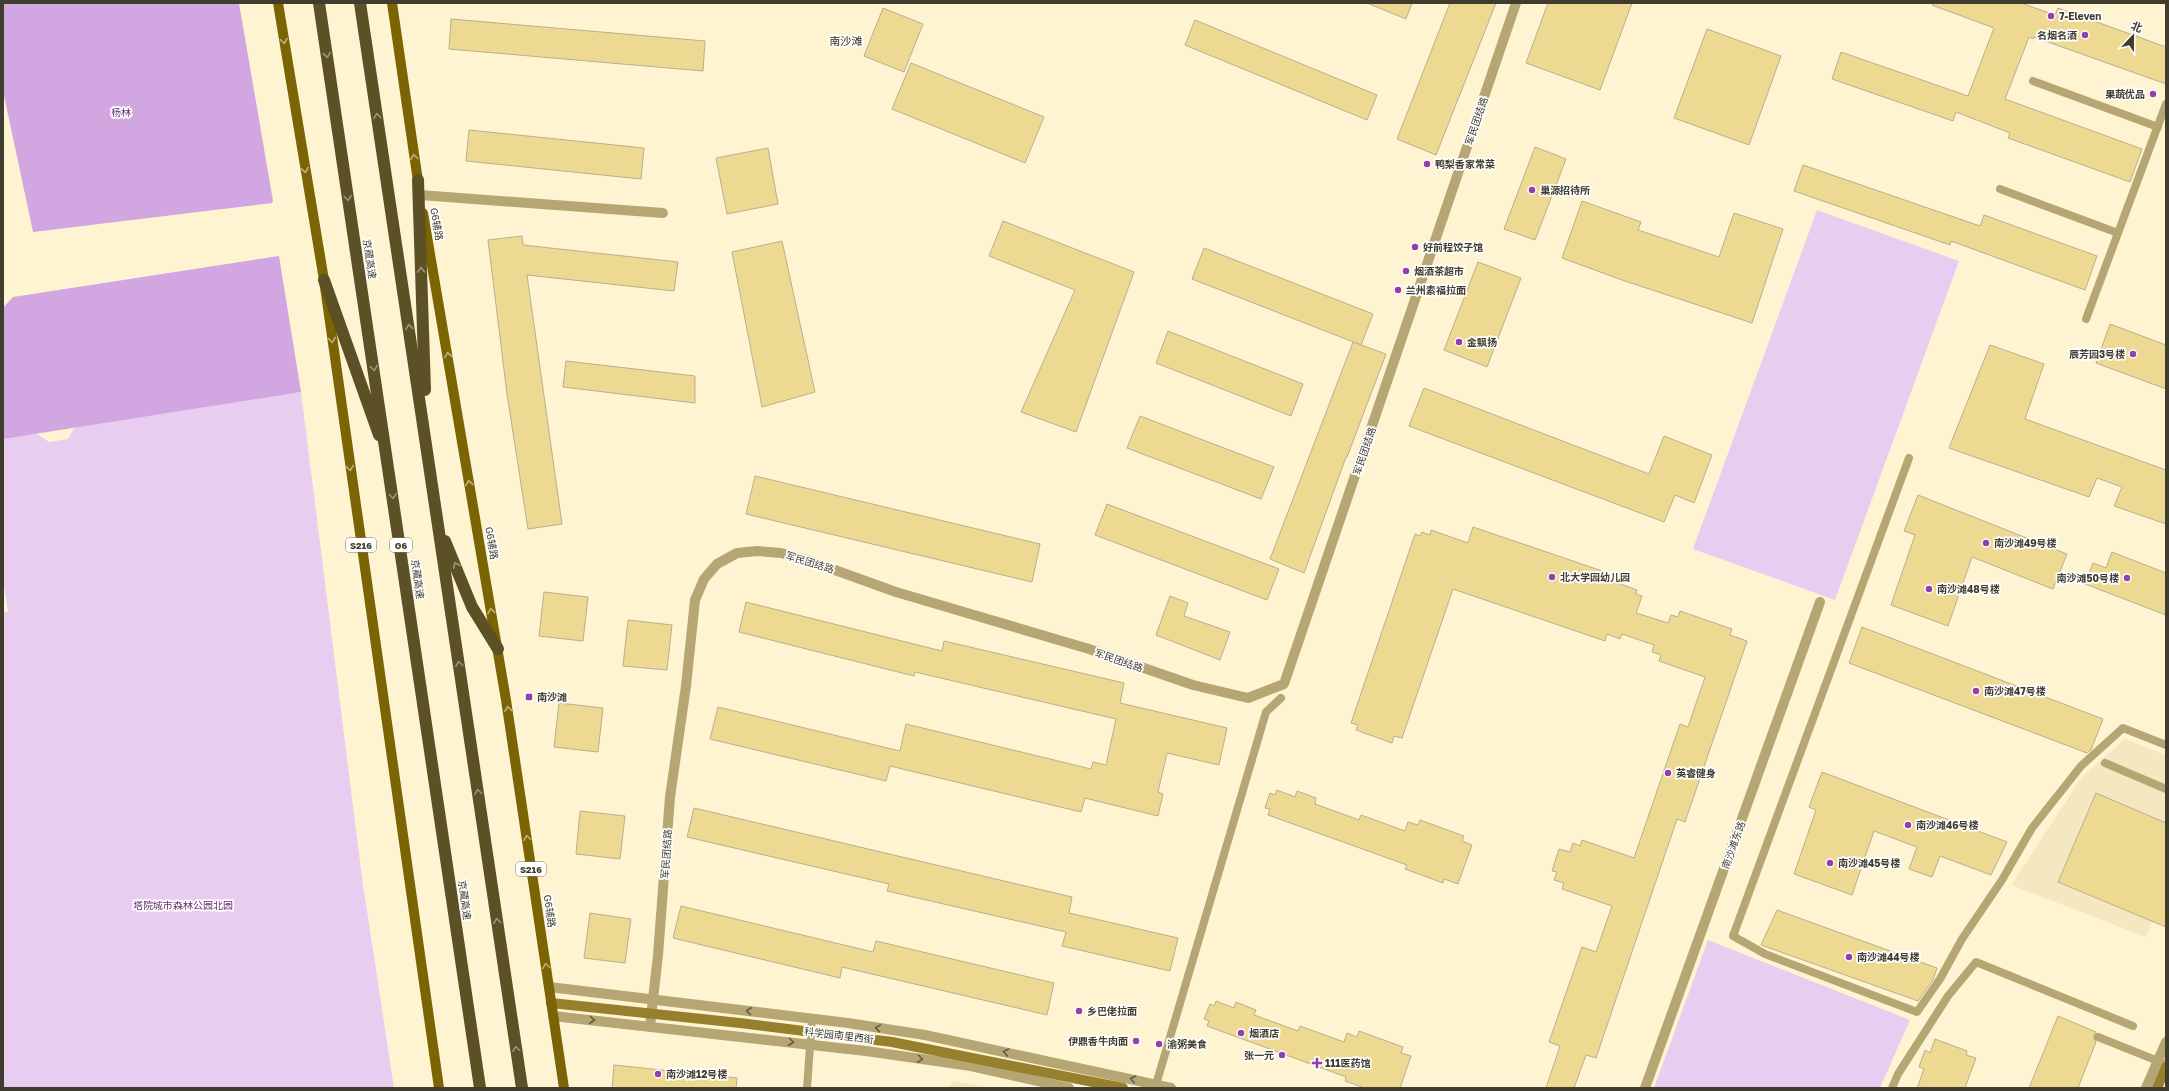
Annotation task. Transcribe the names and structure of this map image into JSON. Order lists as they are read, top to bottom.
{
  "streets": {
    "highway": ["京藏高速", "G6"],
    "main road": ["G6辅路", "S216"],
    "street": ["军民团结路", "南沙滩东路", "科学园南里西街"]
  },
  "crossings": [
    ["军民团结路", "科学园南里西街"],
    ["G6辅路", "科学园南里西街"]
  ],
  "one_way": ["G6辅路"],
  "districts": ["南沙滩"],
  "parks": ["杨林", "塔院城市森林公园北园"],
  "places": {
    "other": [
      "7-Eleven",
      "名烟名酒",
      "果蔬优品",
      "鸭梨香家常菜",
      "巢源招待所",
      "好前程饺子馆",
      "烟酒茶超市",
      "兰州素福拉面",
      "金飘扬",
      "辰芳园3号楼",
      "南沙滩49号楼",
      "北大学园幼儿园",
      "南沙滩50号楼",
      "南沙滩48号楼",
      "南沙滩47号楼",
      "英睿健身",
      "南沙滩46号楼",
      "南沙滩45号楼",
      "南沙滩44号楼",
      "乡巴佬拉面",
      "烟酒店",
      "伊鼎香牛肉面",
      "渝粥美食",
      "张一元",
      "南沙滩12号楼"
    ],
    "transit": ["南沙滩"],
    "health": ["111医药馆"]
  },
  "north": "top"
}
